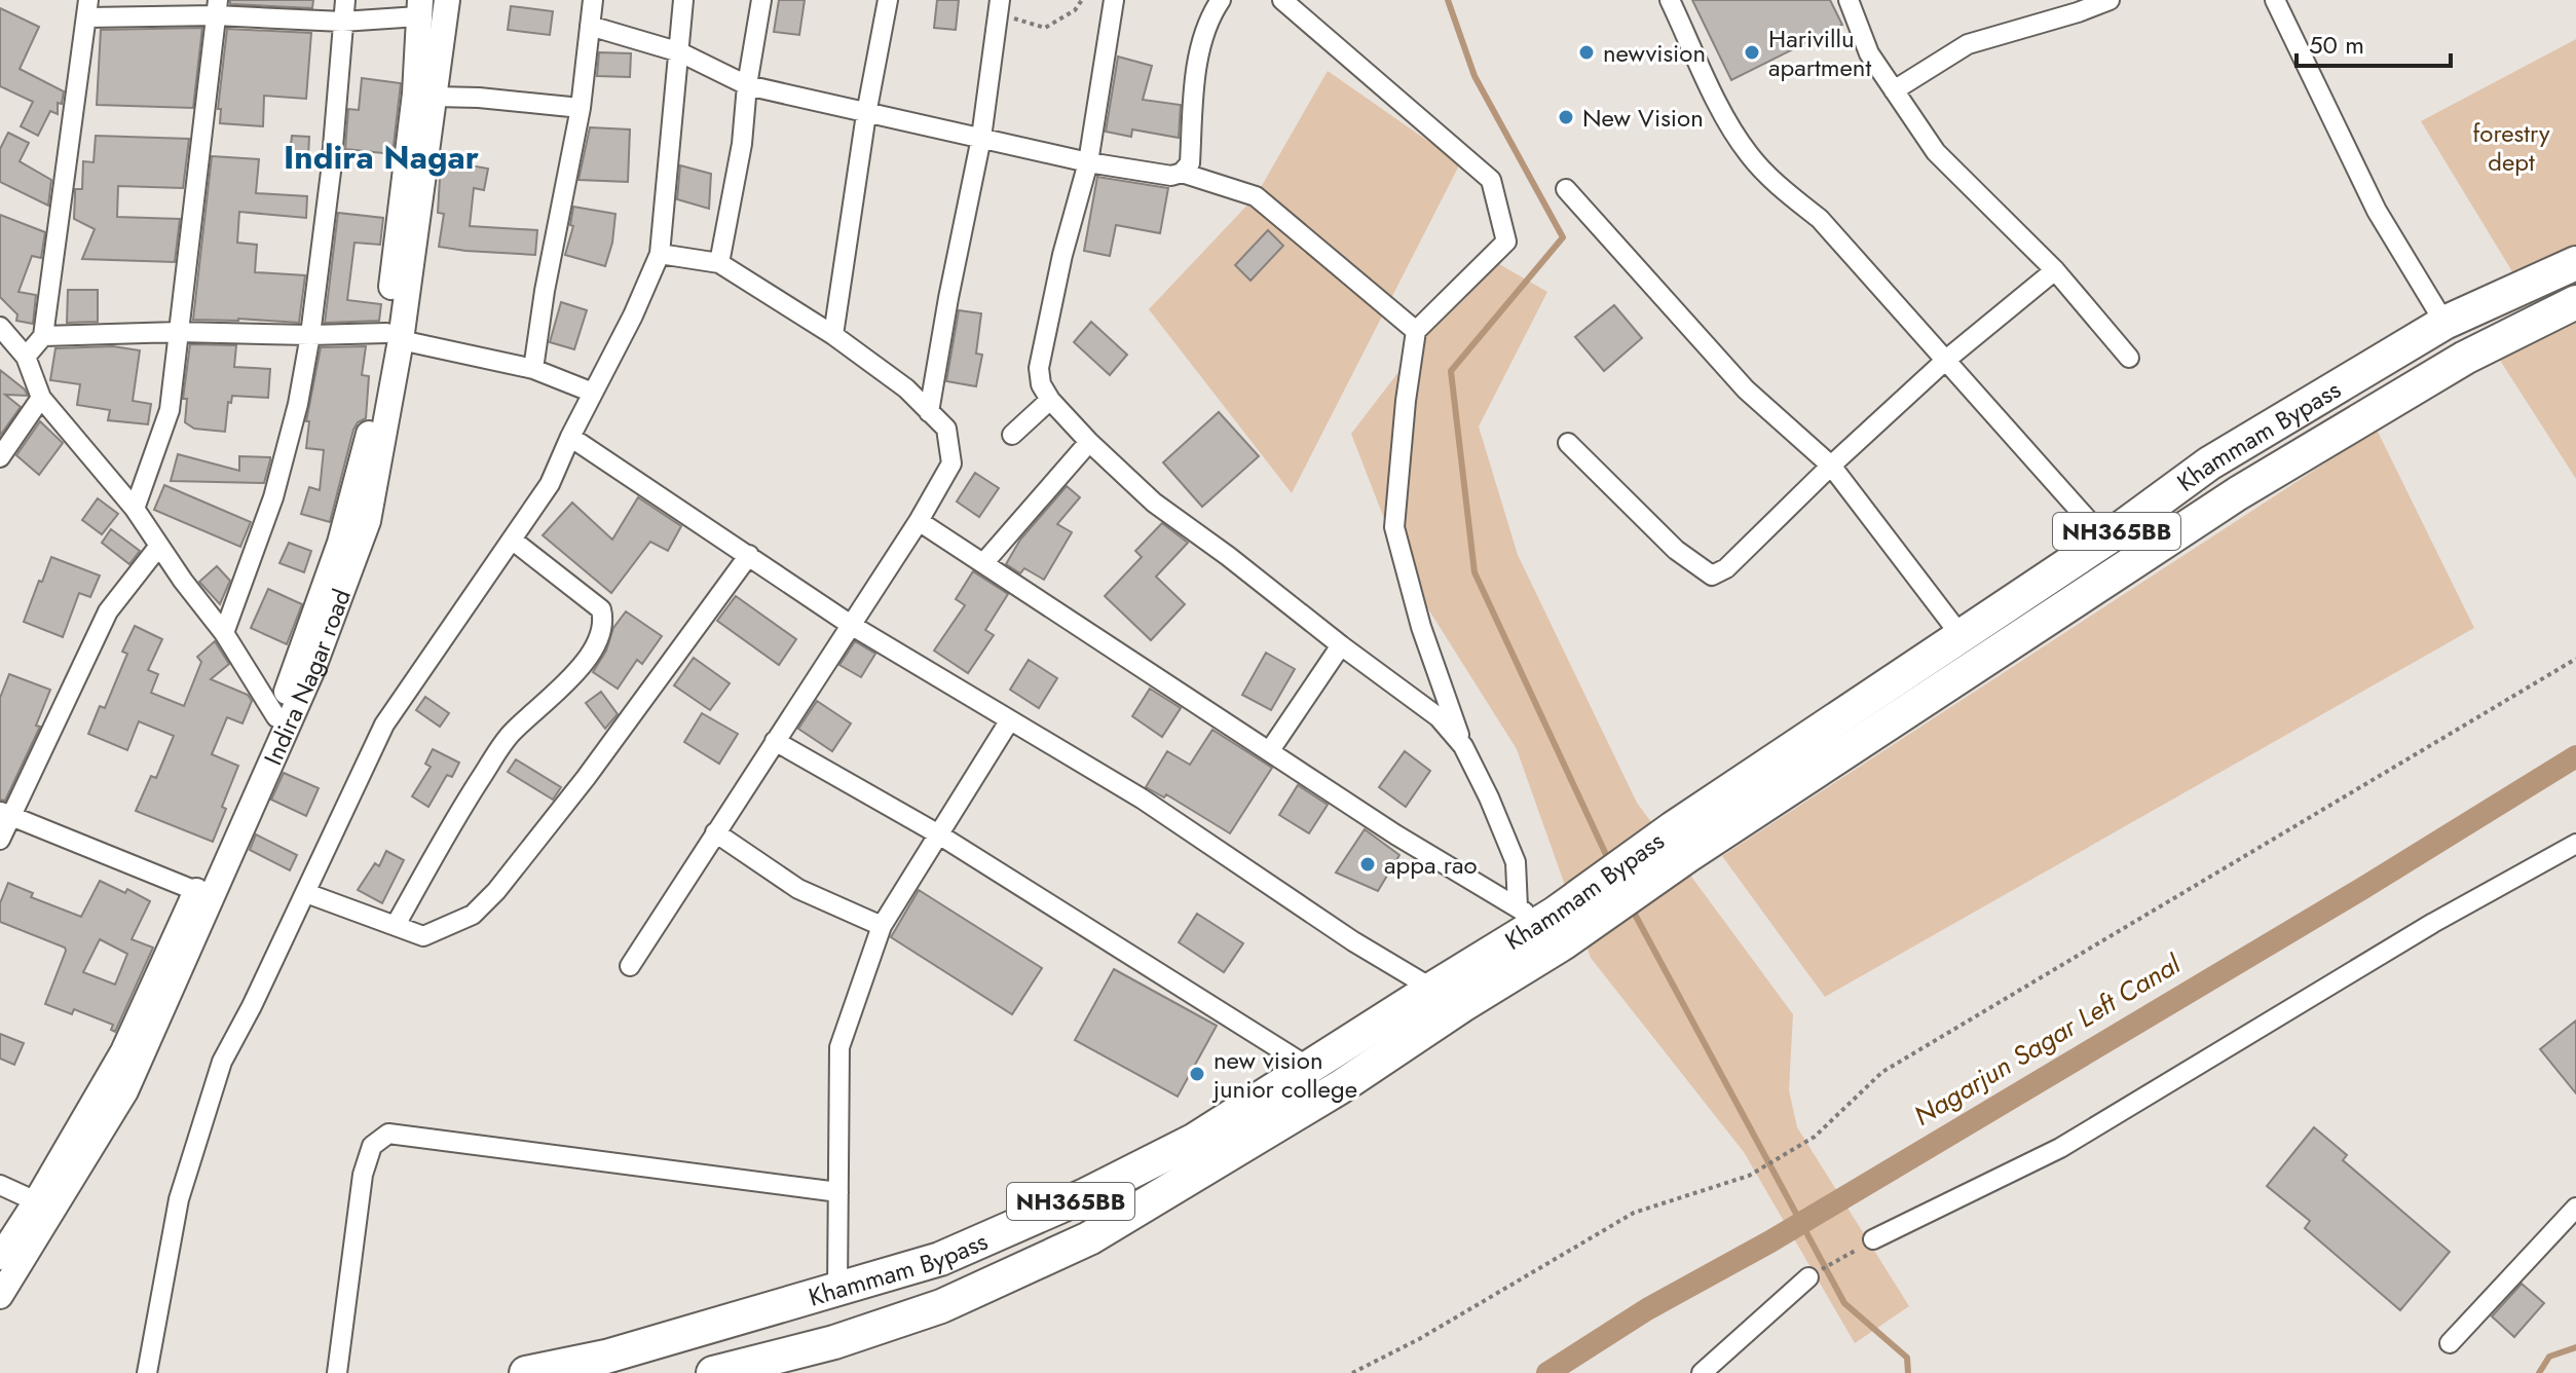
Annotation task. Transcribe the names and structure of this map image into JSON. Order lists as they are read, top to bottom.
{
  "streets": {
    "highway": ["Khammam Bypass", "NH365BB"],
    "street": ["Indira Nagar road"]
  },
  "districts": ["Indira Nagar"],
  "water": ["Nagarjun Sagar Left Canal"],
  "parks": ["forestry dept"],
  "places": [
    "newvision",
    "Harivillu apartment",
    "New Vision",
    "appa rao",
    "new vision junior college"
  ],
  "scale_bar": "50 m"
}
